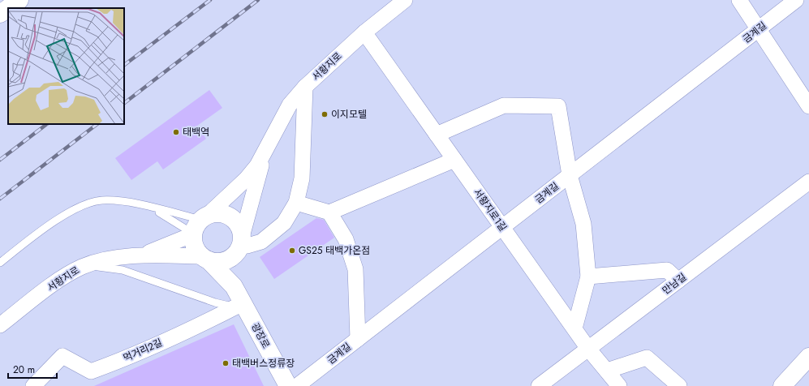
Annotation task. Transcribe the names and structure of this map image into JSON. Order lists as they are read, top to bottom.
{
  "streets": {
    "street": [
      "금계길",
      "서황지로",
      "서황지로1길",
      "만남길",
      "광장로",
      "먹거리2길"
    ]
  },
  "crossings": [
    ["금계길", "서황지로1길"],
    ["서황지로", "서황지로1길"],
    ["서황지로1길", "만남길"],
    ["광장로", "먹거리2길"]
  ],
  "places": [
    "이지모텔",
    "태백역",
    "GS25 태백가온점",
    "태백버스정류장"
  ],
  "scale_bar": "20 m"
}
